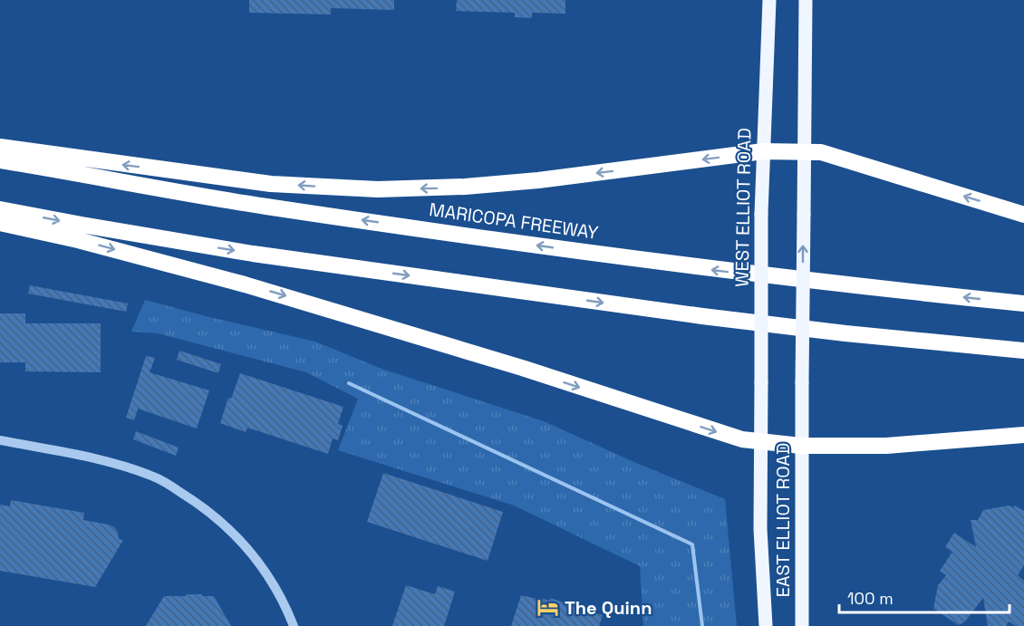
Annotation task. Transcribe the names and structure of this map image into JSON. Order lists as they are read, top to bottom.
{
  "streets": {
    "highway": ["MARICOPA FREEWAY"],
    "main road": ["WEST ELLIOT ROAD", "EAST ELLIOT ROAD"]
  },
  "crossings": [
    ["WEST ELLIOT ROAD", "EAST ELLIOT ROAD"]
  ],
  "one_way": ["EAST ELLIOT ROAD"],
  "places": {
    "hotel": ["The Quinn"]
  },
  "scale_bar": "100 m"
}
